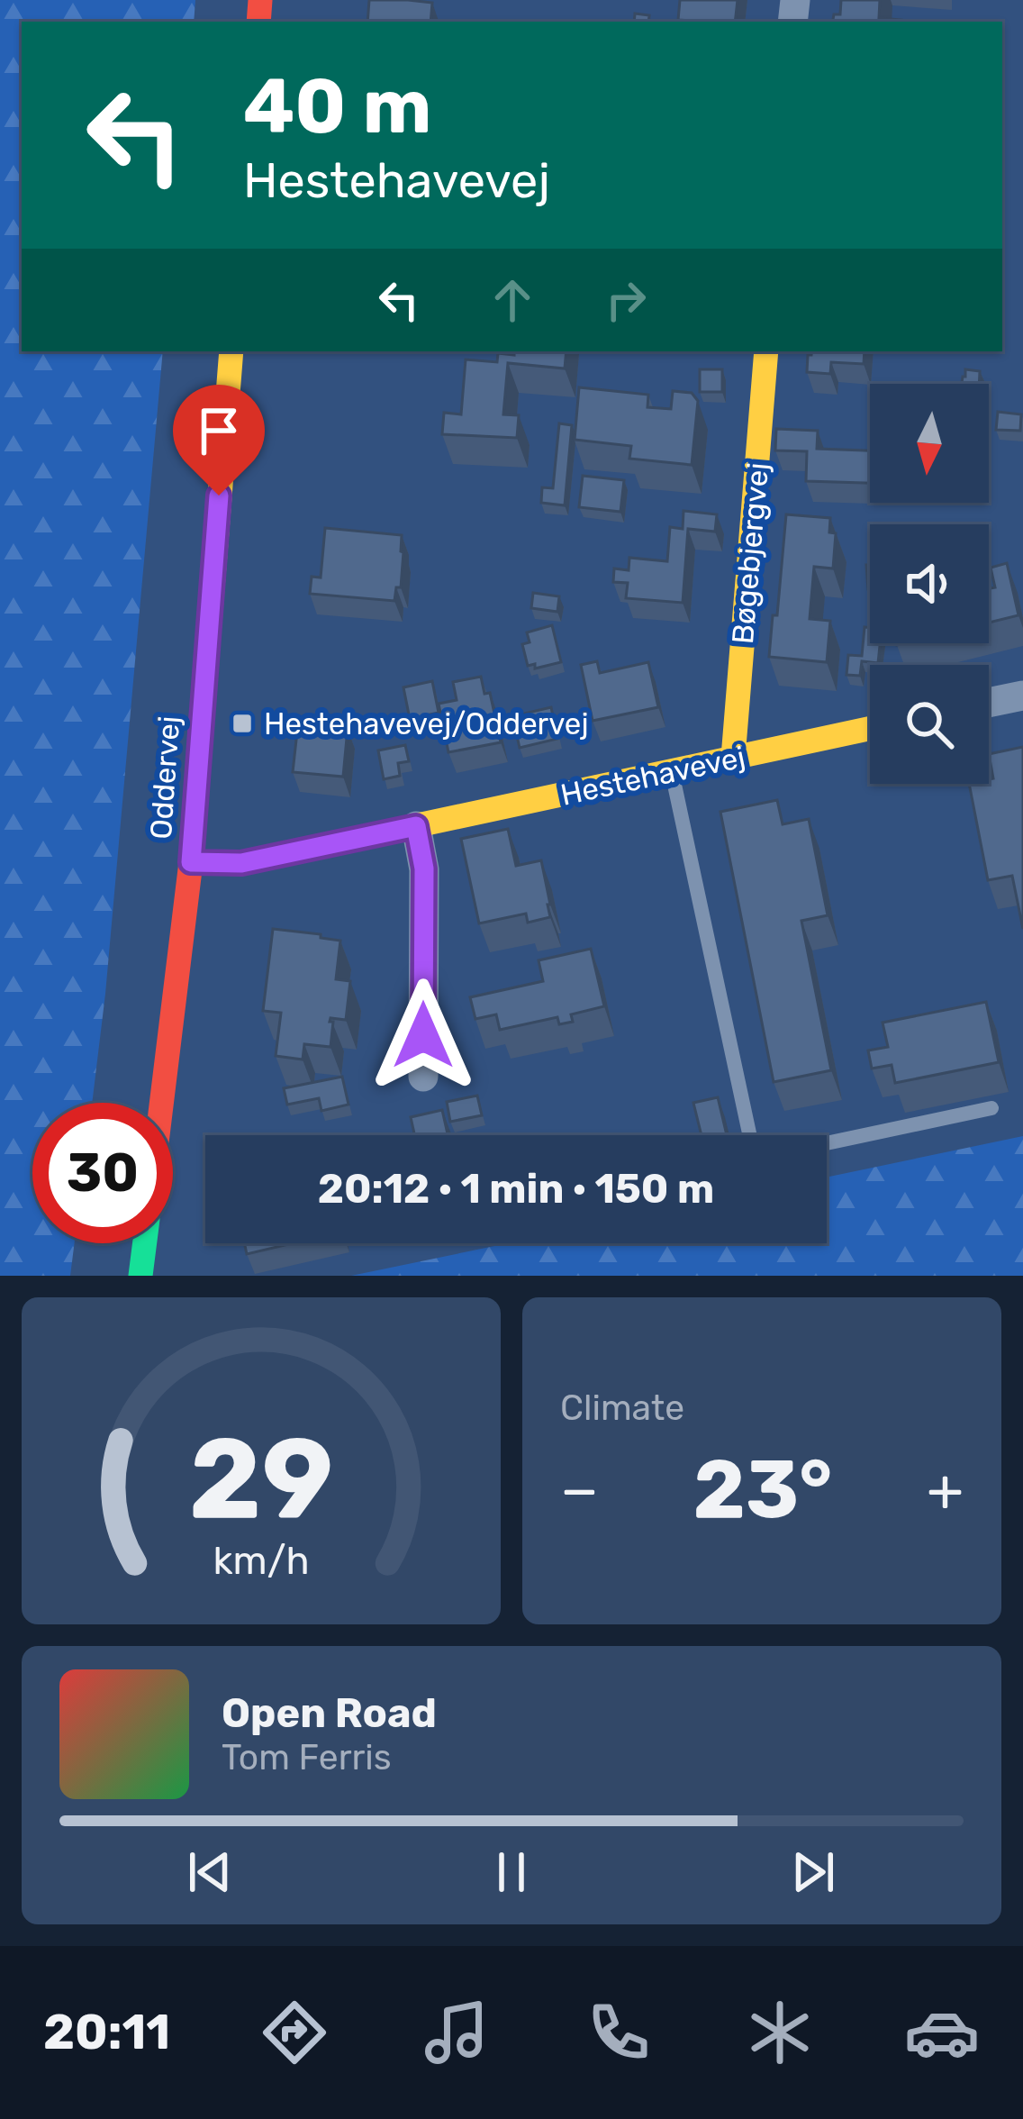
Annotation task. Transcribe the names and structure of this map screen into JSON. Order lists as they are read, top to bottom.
{
  "streets": {
    "street": ["Bøgebjergvej", "Hestehavevej", "Oddervej"]
  },
  "crossings": [
    ["Bøgebjergvej", "Hestehavevej"],
    ["Hestehavevej", "Oddervej"]
  ],
  "places": {
    "transit": ["Hestehavevej/Oddervej"]
  },
  "north": "bottom",
  "page": {
    "turn": ["40 m", "Hestehavevej"],
    "limit": "30",
    "trip": "20:12 · 1 min · 150 m",
    "tile": "Climate",
    "heat": ["−", "23°", "+"],
    "song": ["Open Road", "Tom Ferris"],
    "tabs": "20:11",
    "gauge": ["29", "km/h"]
  }
}
